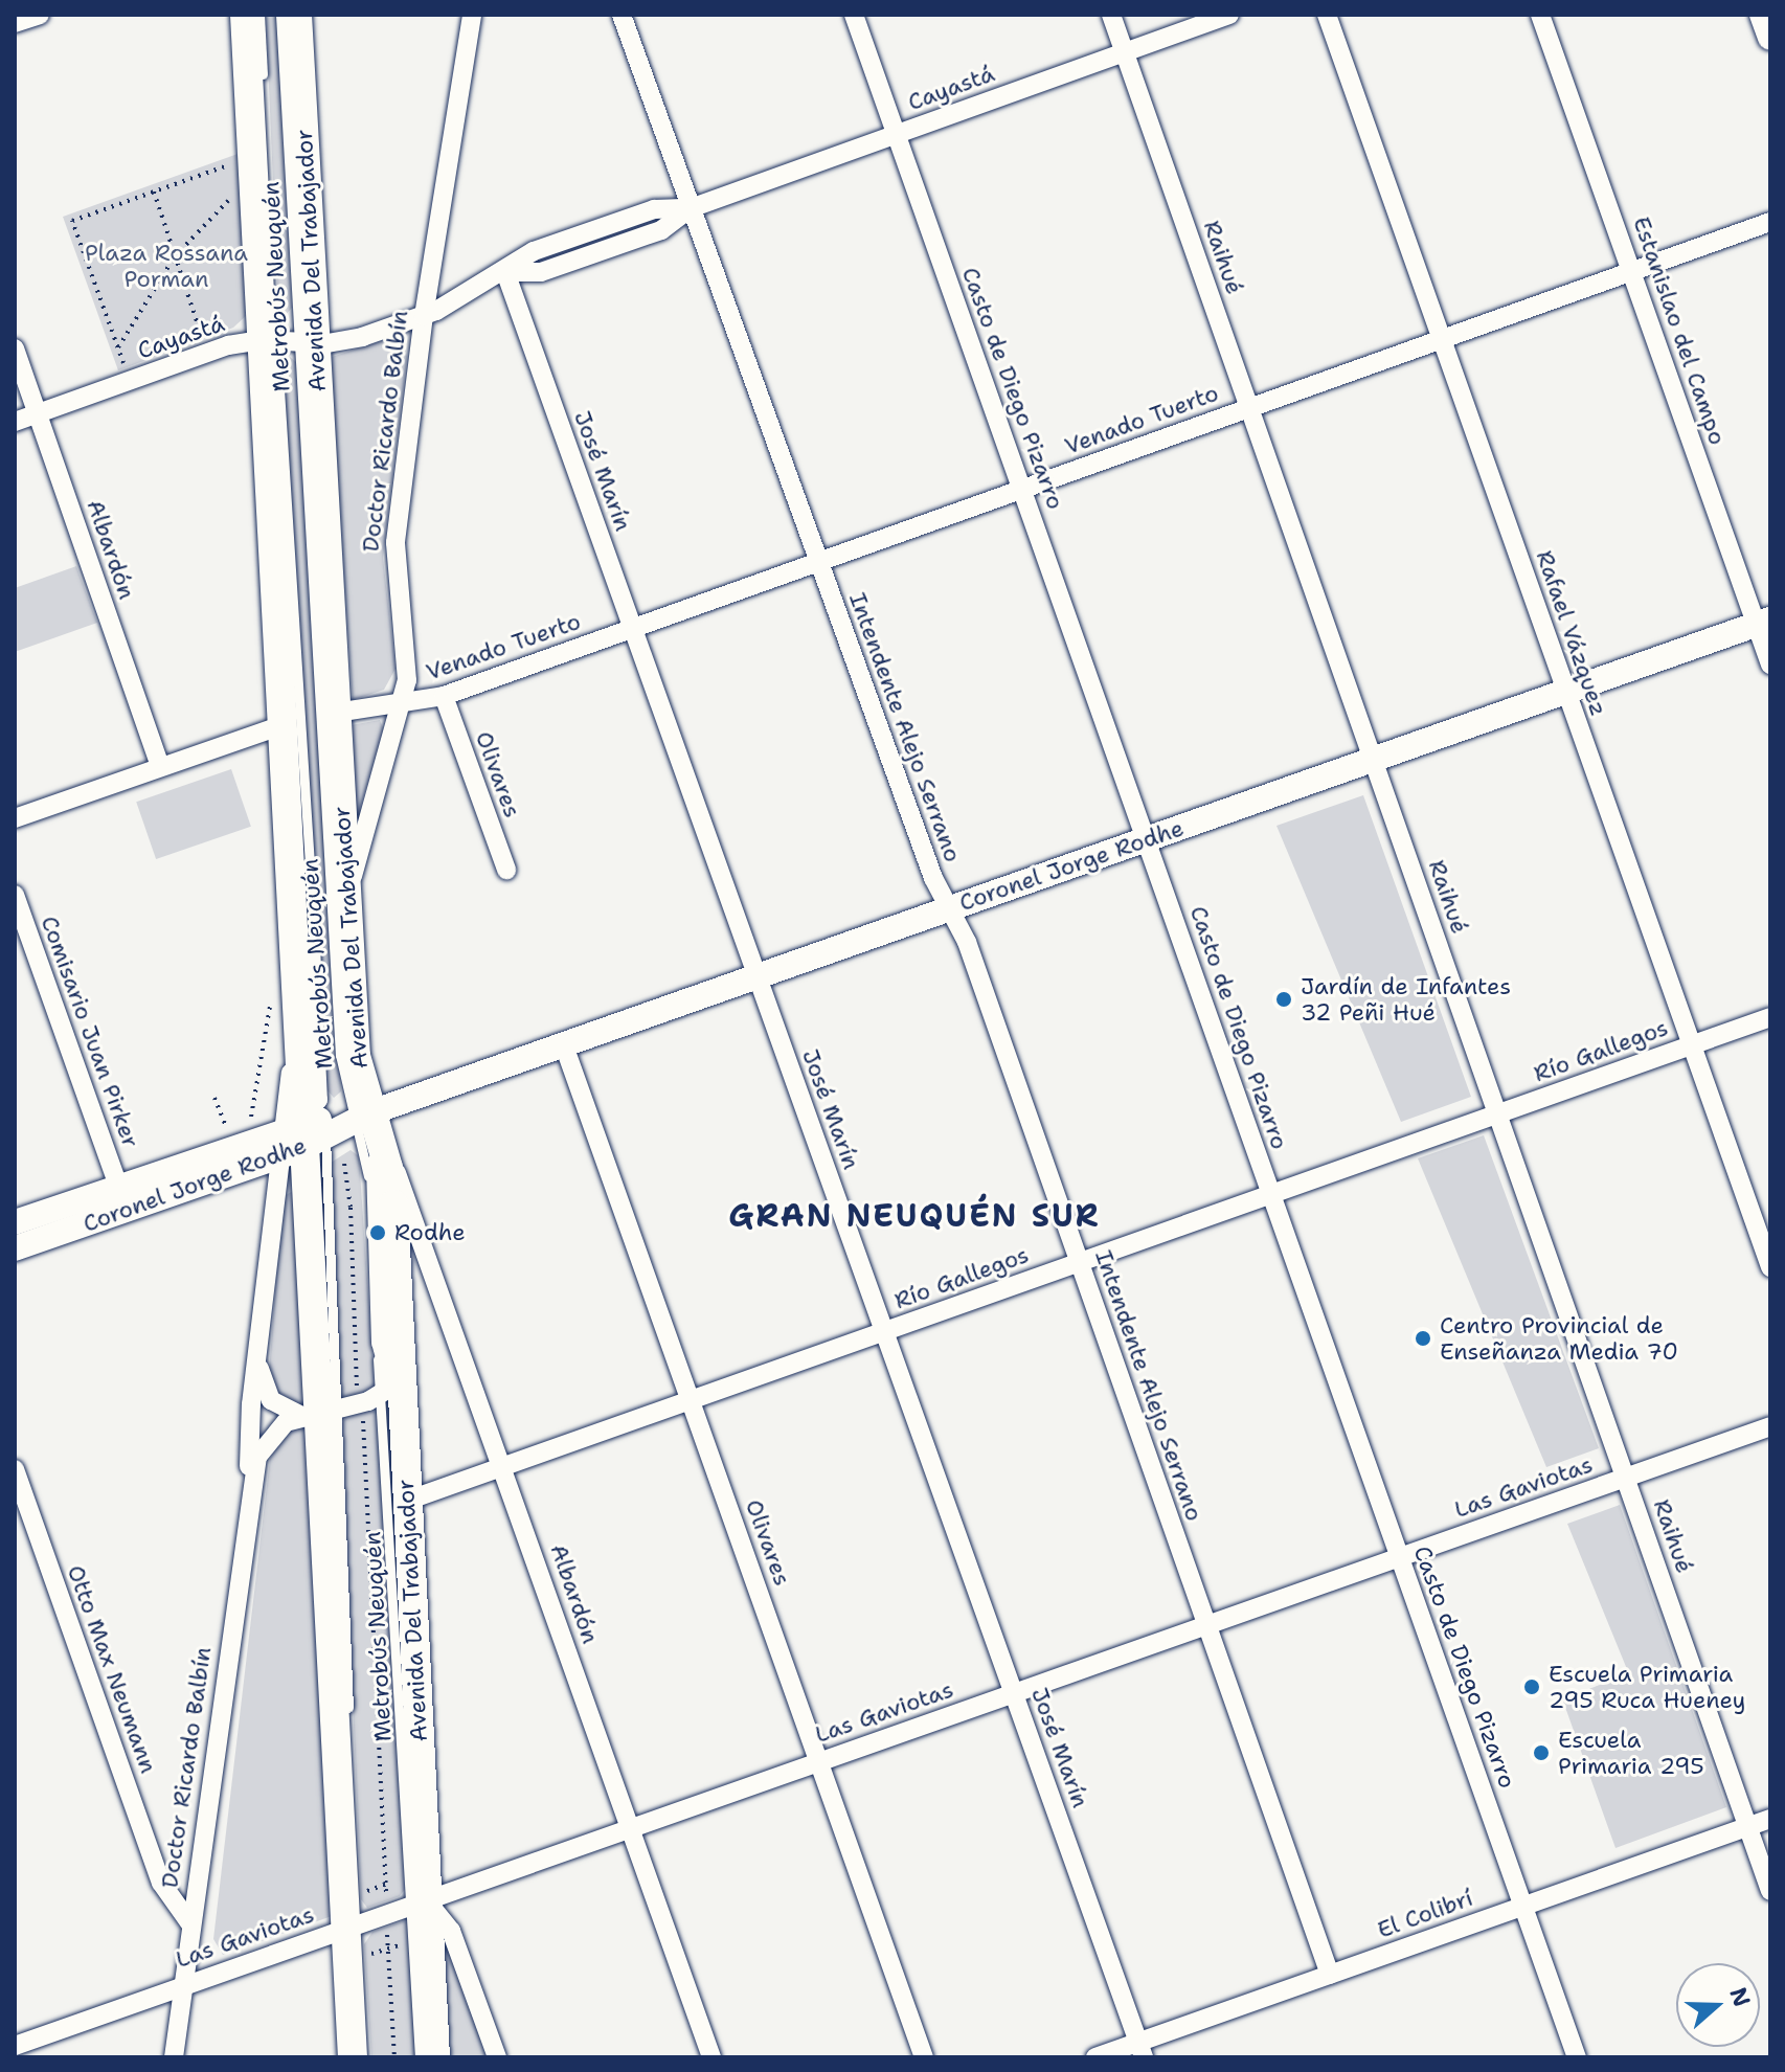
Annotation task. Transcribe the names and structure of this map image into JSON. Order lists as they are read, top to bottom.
{
  "streets": {
    "main road": ["Avenida Del Trabajador", "Coronel Jorge Rodhe"],
    "street": [
      "Cayastá",
      "Raihué",
      "Estanislao del Campo",
      "Casto de Diego Pizarro",
      "Venado Tuerto",
      "Doctor Ricardo Balbín",
      "José Marín",
      "Albardón",
      "Rafael Vázquez",
      "Intendente Alejo Serrano",
      "Olivares",
      "Comisario Juan Pirker",
      "Río Gallegos",
      "Las Gaviotas",
      "Otto Max Neumann",
      "El Colibrí"
    ],
    "lane": ["Metrobús Neuquén"]
  },
  "crossings": [
    ["Cayastá", "Raihué"],
    ["Cayastá", "Avenida Del Trabajador"],
    ["Cayastá", "Metrobús Neuquén"],
    ["Cayastá", "Casto de Diego Pizarro"],
    ["Cayastá", "Doctor Ricardo Balbín"],
    ["Cayastá", "José Marín"],
    ["Cayastá", "Albardón"],
    ["Cayastá", "Intendente Alejo Serrano"],
    ["Raihué", "Venado Tuerto"],
    ["Raihué", "Coronel Jorge Rodhe"],
    ["Raihué", "Río Gallegos"],
    ["Raihué", "Las Gaviotas"],
    ["Raihué", "El Colibrí"],
    ["Avenida Del Trabajador", "Metrobús Neuquén"],
    ["Avenida Del Trabajador", "Venado Tuerto"],
    ["Avenida Del Trabajador", "Doctor Ricardo Balbín"],
    ["Avenida Del Trabajador", "Albardón"],
    ["Avenida Del Trabajador", "Coronel Jorge Rodhe"],
    ["Avenida Del Trabajador", "Río Gallegos"],
    ["Avenida Del Trabajador", "Las Gaviotas"],
    ["Metrobús Neuquén", "Doctor Ricardo Balbín"],
    ["Metrobús Neuquén", "Coronel Jorge Rodhe"],
    ["Metrobús Neuquén", "Las Gaviotas"],
    ["Estanislao del Campo", "Venado Tuerto"],
    ["Estanislao del Campo", "Coronel Jorge Rodhe"],
    ["Casto de Diego Pizarro", "Venado Tuerto"],
    ["Casto de Diego Pizarro", "Coronel Jorge Rodhe"],
    ["Casto de Diego Pizarro", "Río Gallegos"],
    ["Casto de Diego Pizarro", "Las Gaviotas"],
    ["Casto de Diego Pizarro", "El Colibrí"],
    ["Venado Tuerto", "Doctor Ricardo Balbín"],
    ["Venado Tuerto", "José Marín"],
    ["Venado Tuerto", "Rafael Vázquez"],
    ["Venado Tuerto", "Intendente Alejo Serrano"],
    ["Venado Tuerto", "Olivares"],
    ["Doctor Ricardo Balbín", "Coronel Jorge Rodhe"],
    ["Doctor Ricardo Balbín", "Las Gaviotas"],
    ["Doctor Ricardo Balbín", "Otto Max Neumann"],
    ["José Marín", "Coronel Jorge Rodhe"],
    ["José Marín", "Río Gallegos"],
    ["José Marín", "Las Gaviotas"],
    ["José Marín", "El Colibrí"],
    ["Albardón", "Río Gallegos"],
    ["Albardón", "Las Gaviotas"],
    ["Rafael Vázquez", "Coronel Jorge Rodhe"],
    ["Rafael Vázquez", "Río Gallegos"],
    ["Intendente Alejo Serrano", "Coronel Jorge Rodhe"],
    ["Intendente Alejo Serrano", "Río Gallegos"],
    ["Intendente Alejo Serrano", "Las Gaviotas"],
    ["Intendente Alejo Serrano", "El Colibrí"],
    ["Olivares", "Coronel Jorge Rodhe"],
    ["Olivares", "Río Gallegos"],
    ["Olivares", "Las Gaviotas"],
    ["Coronel Jorge Rodhe", "Comisario Juan Pirker"]
  ],
  "districts": ["GRAN NEUQUÉN SUR"],
  "parks": ["Plaza Rossana Porman"],
  "places": [
    "Jardín de Infantes 32 Peñi Hué",
    "Rodhe",
    "Centro Provincial de Enseñanza Media 70",
    "Escuela Primaria 295 Ruca Hueney",
    "Escuela Primaria 295"
  ],
  "north": "right"
}
